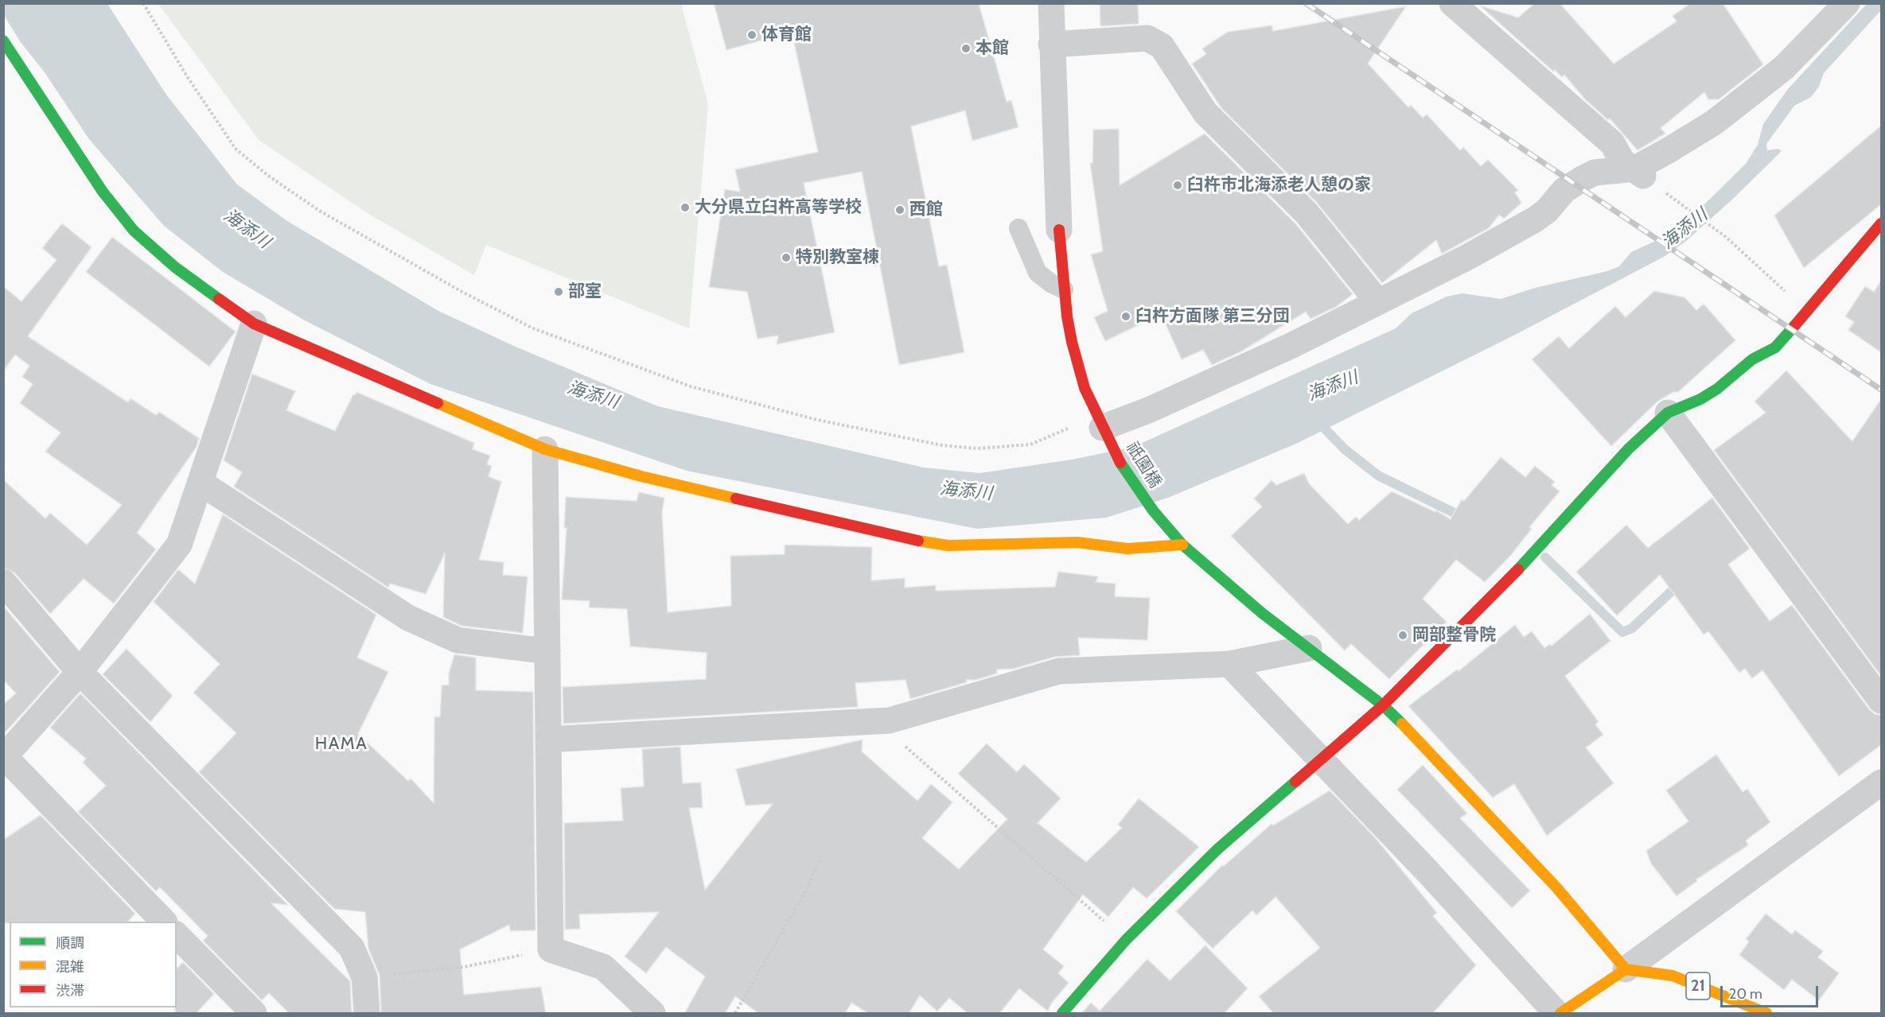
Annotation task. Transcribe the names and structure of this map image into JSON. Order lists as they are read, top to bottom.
{
  "streets": {
    "street": ["祇園橋", "21"]
  },
  "crossings": [
    ["祇園橋", "21"]
  ],
  "districts": ["HAMA"],
  "water": ["海添川"],
  "places": [
    "体育館",
    "本館",
    "臼杵市北海添老人憩の家",
    "大分県立臼杵高等学校",
    "西館",
    "特別教室棟",
    "部室",
    "臼杵方面隊 第三分団",
    "岡部整骨院"
  ],
  "legend": ["順調", "混雑", "渋滞"],
  "scale_bar": "20 m"
}
